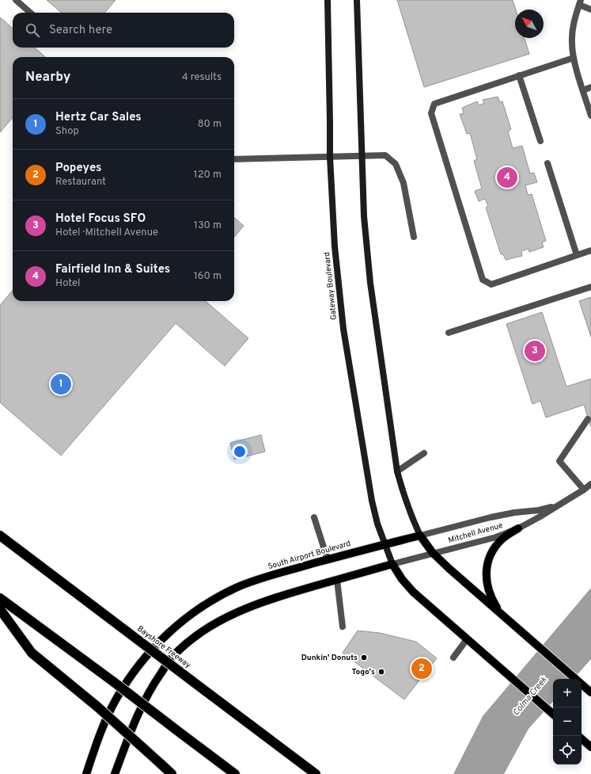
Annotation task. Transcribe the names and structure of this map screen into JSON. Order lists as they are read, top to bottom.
{
  "streets": {
    "highway": ["Bayshore Freeway"],
    "main road": ["Gateway Boulevard", "South Airport Boulevard"],
    "street": ["Mitchell Avenue"]
  },
  "crossings": [
    ["Gateway Boulevard", "Mitchell Avenue"],
    ["Gateway Boulevard", "South Airport Boulevard"],
    ["Mitchell Avenue", "South Airport Boulevard"]
  ],
  "water": ["Colma Creek"],
  "places": ["Dunkin' Donuts", "Togo's"],
  "north": "top left",
  "page": {
    "search": "Search here",
    "heading": ["Nearby", "4 results"],
    "list": [
      {
        "mark": "1",
        "name": "Hertz Car Sales",
        "note": "Shop",
        "value": "80 m"
      },
      {
        "mark": "2",
        "name": "Popeyes",
        "note": "Restaurant",
        "value": "120 m"
      },
      {
        "mark": "3",
        "name": "Hotel Focus SFO",
        "note": "Hotel · Mitchell Avenue",
        "value": "130 m"
      },
      {
        "mark": "4",
        "name": "Fairfield Inn & Suites",
        "note": "Hotel",
        "value": "160 m"
      }
    ],
    "pins": [
      "4",
      "3",
      "1",
      "2"
    ],
    "map_buttons": ["+", "−"]
  }
}
